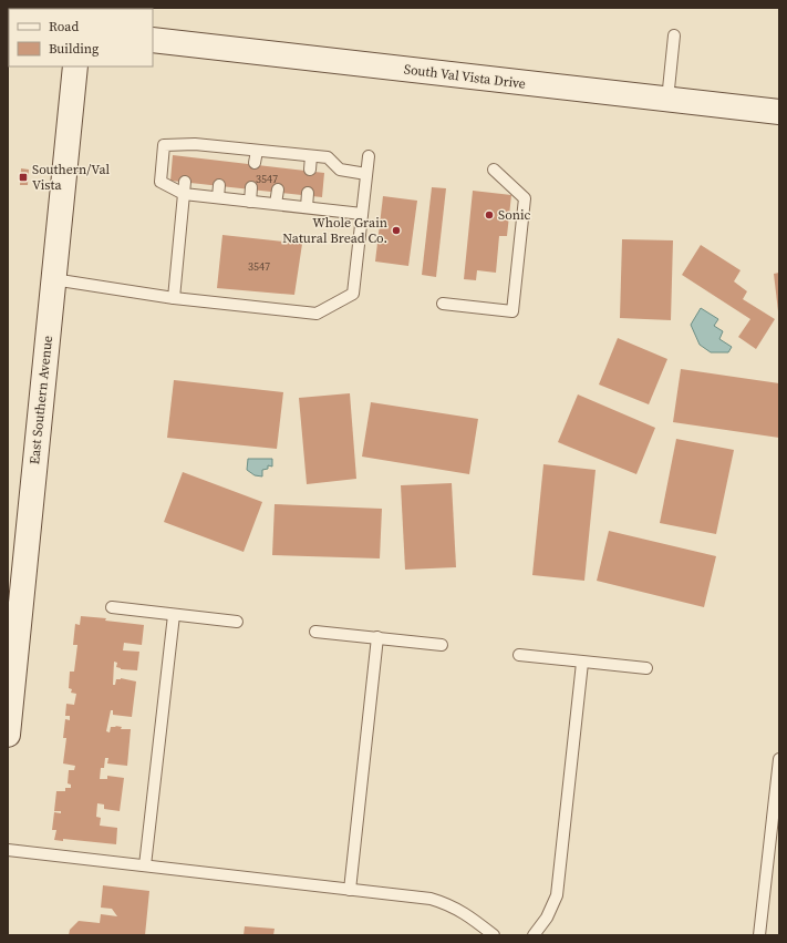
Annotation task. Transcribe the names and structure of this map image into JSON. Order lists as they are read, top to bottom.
{
  "streets": {
    "main road": ["South Val Vista Drive", "East Southern Avenue"]
  },
  "places": {
    "transit": ["Southern/Val Vista"],
    "other": ["Sonic", "Whole Grain Natural Bread Co."]
  },
  "house_numbers": ["3547", "3547"],
  "legend": ["Road", "Building"]
}
